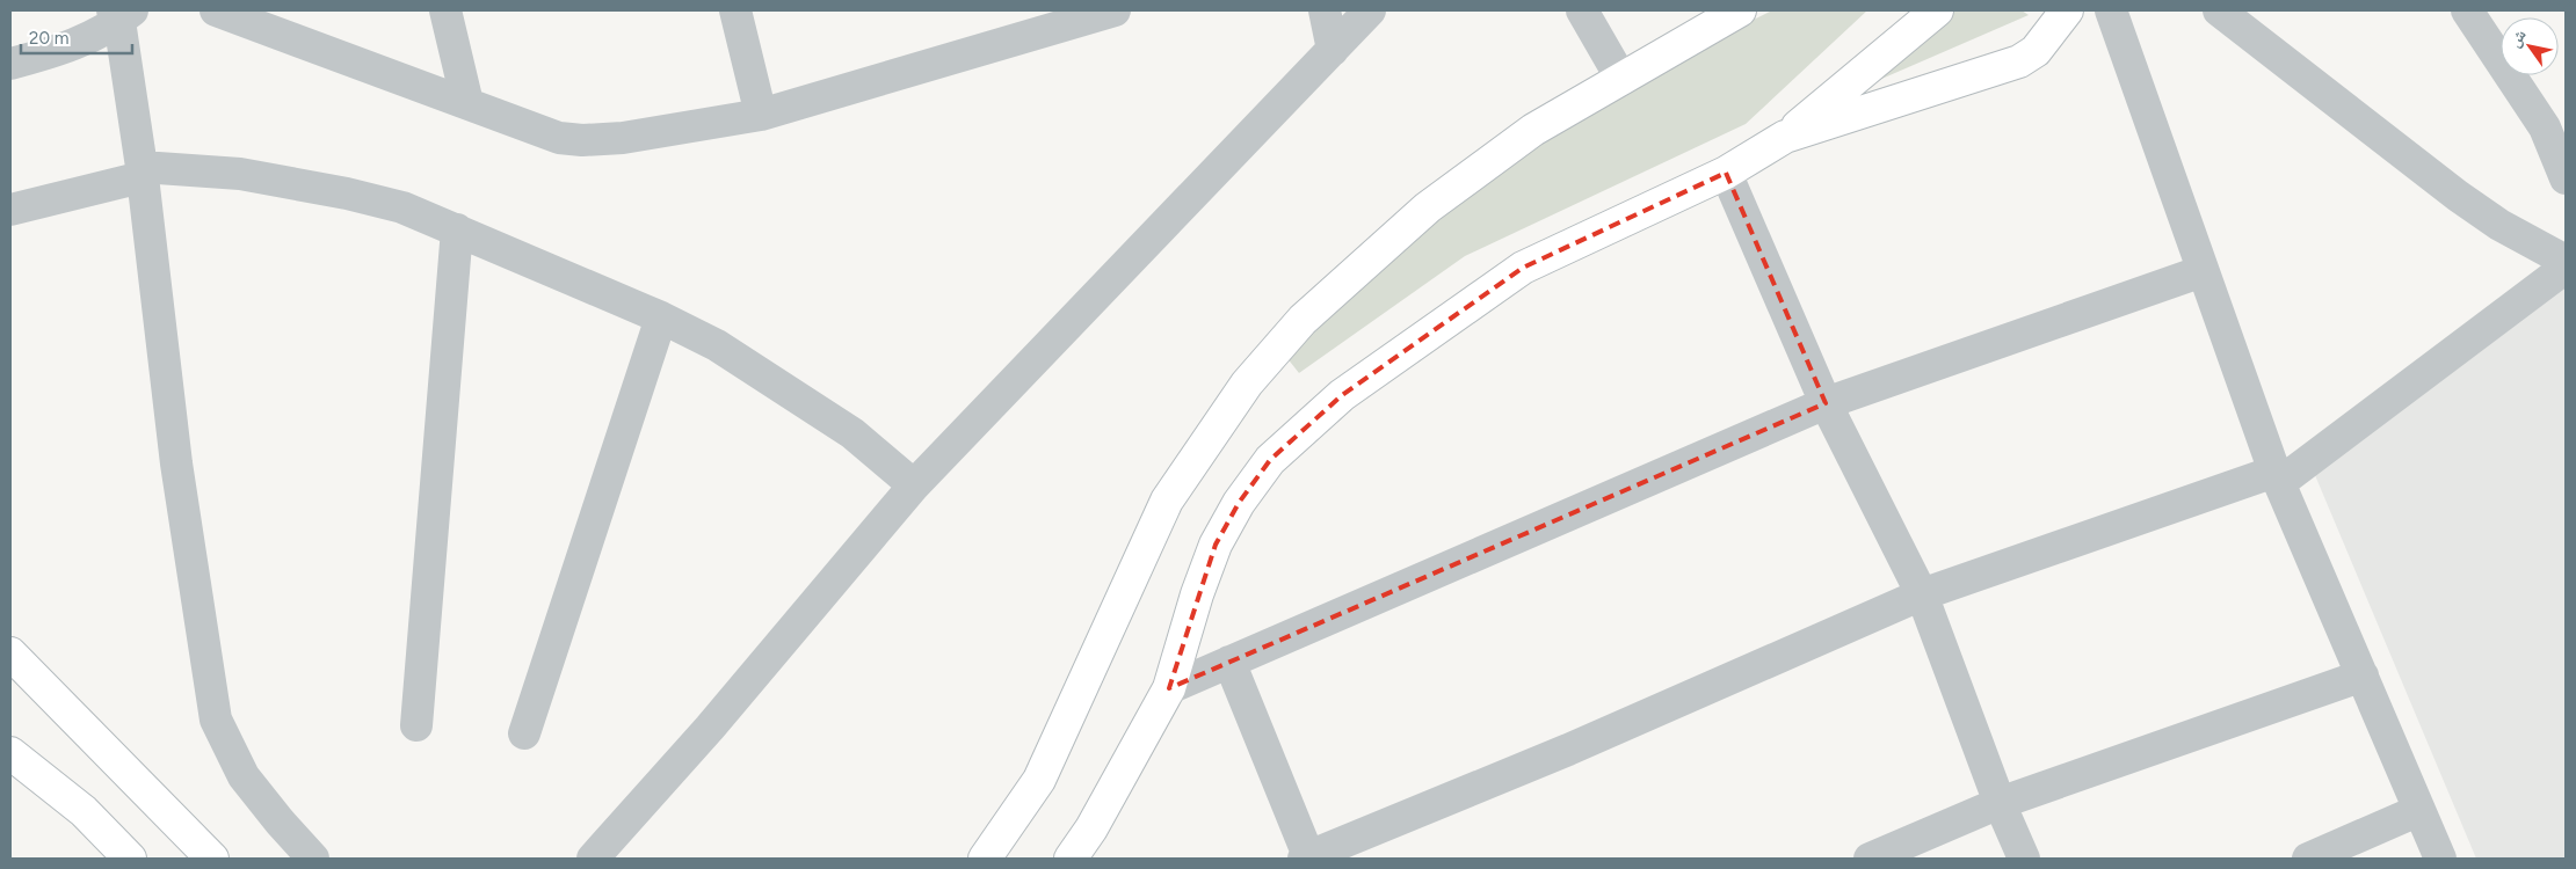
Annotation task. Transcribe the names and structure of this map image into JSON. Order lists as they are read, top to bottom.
{
  "scale_bar": "20 m",
  "north": "top left"
}
